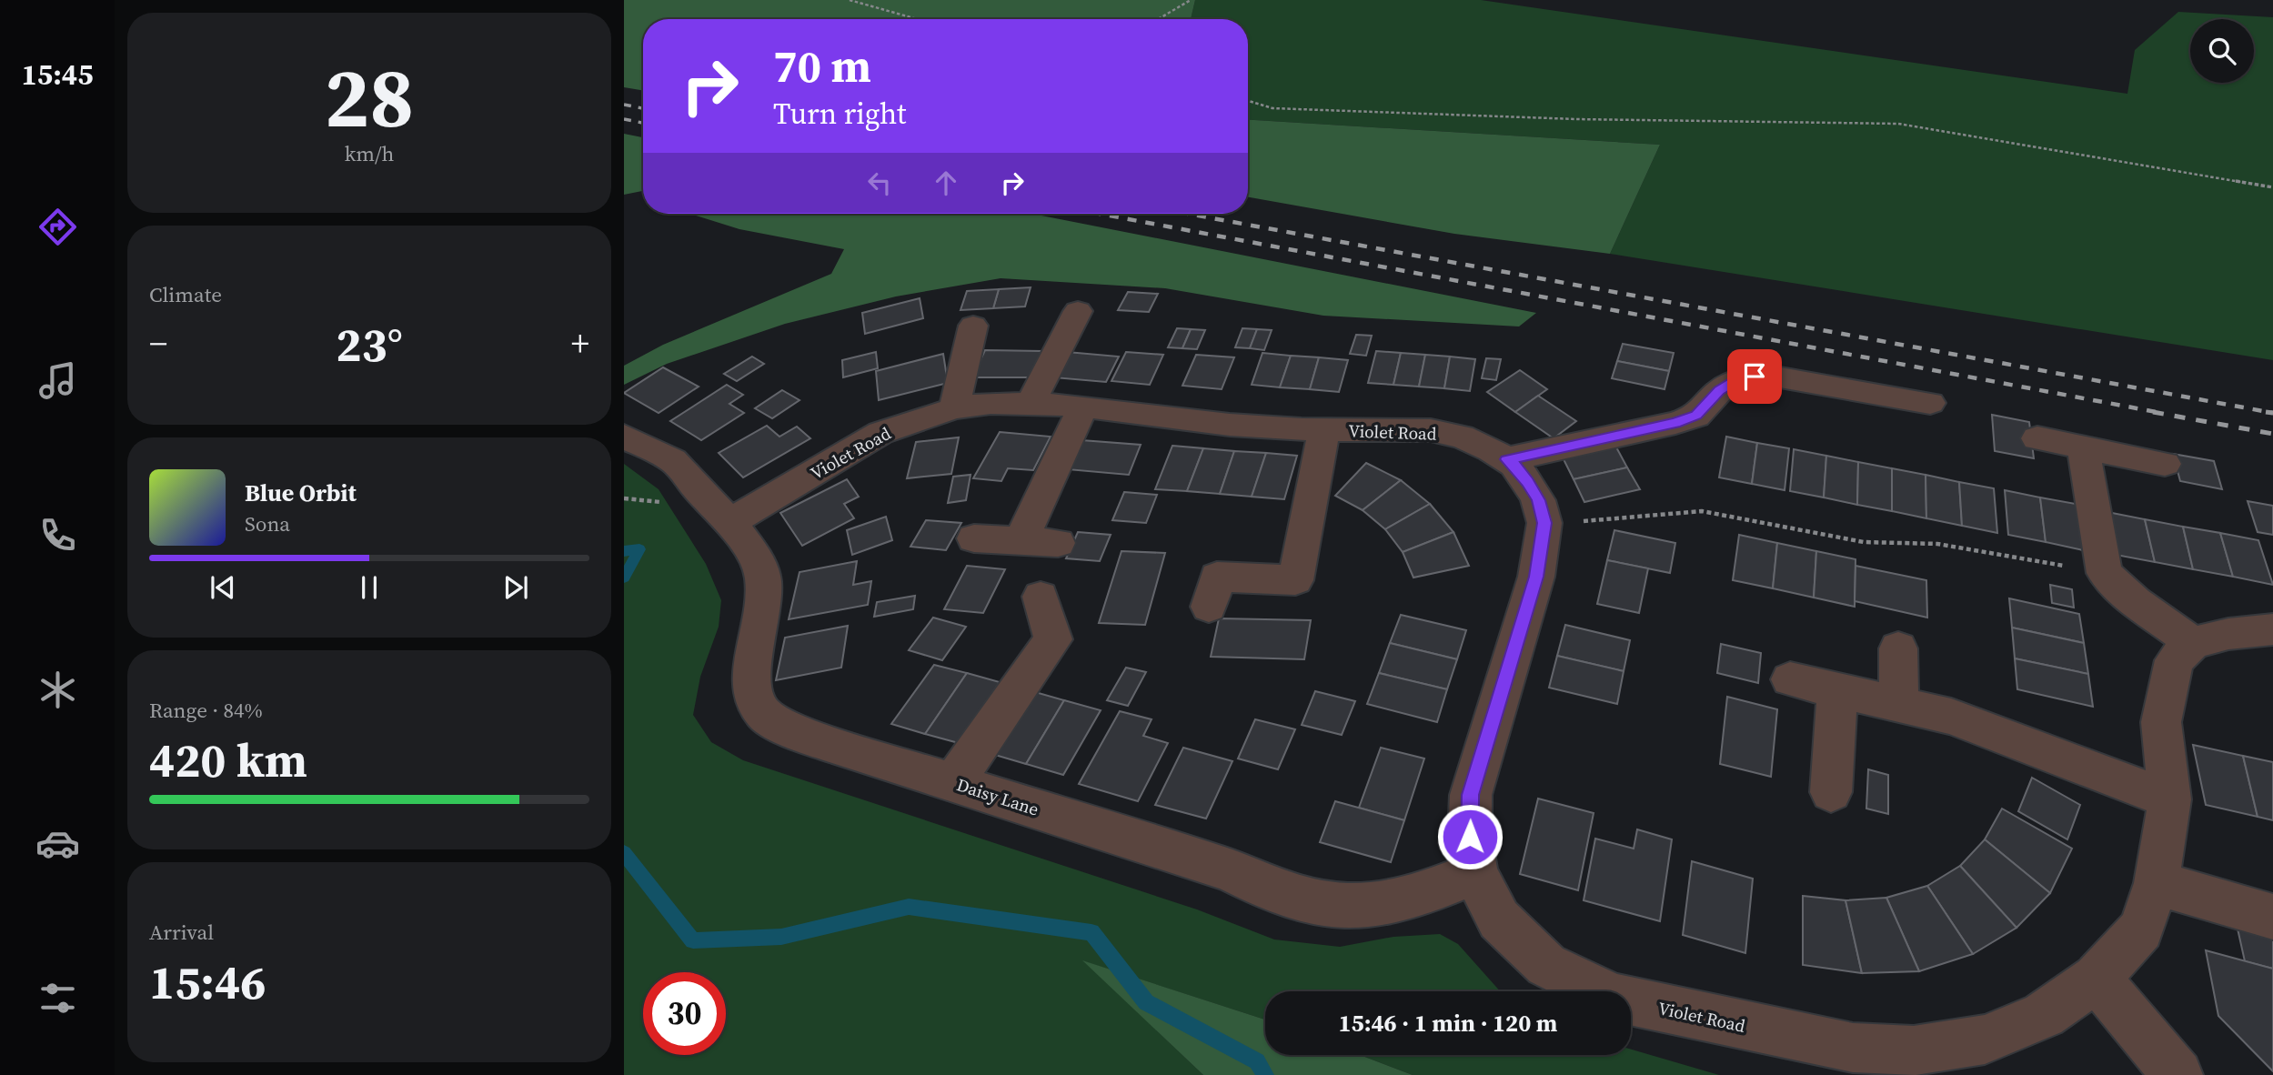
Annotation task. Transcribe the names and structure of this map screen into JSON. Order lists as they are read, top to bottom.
{
  "streets": {
    "street": ["Violet Road", "Daisy Lane"]
  },
  "crossings": [
    ["Violet Road", "Daisy Lane"]
  ],
  "page": {
    "tabs": "15:45",
    "tile": [
      ["28", "km/h"],
      "Climate",
      ["Range · 84%", "420 km"],
      ["Arrival", "15:46"]
    ],
    "turn": ["70 m", "Turn right"],
    "heat": ["−", "23°", "+"],
    "song": ["Blue Orbit", "Sona"],
    "limit": "30",
    "trip": "15:46 · 1 min · 120 m"
  }
}
